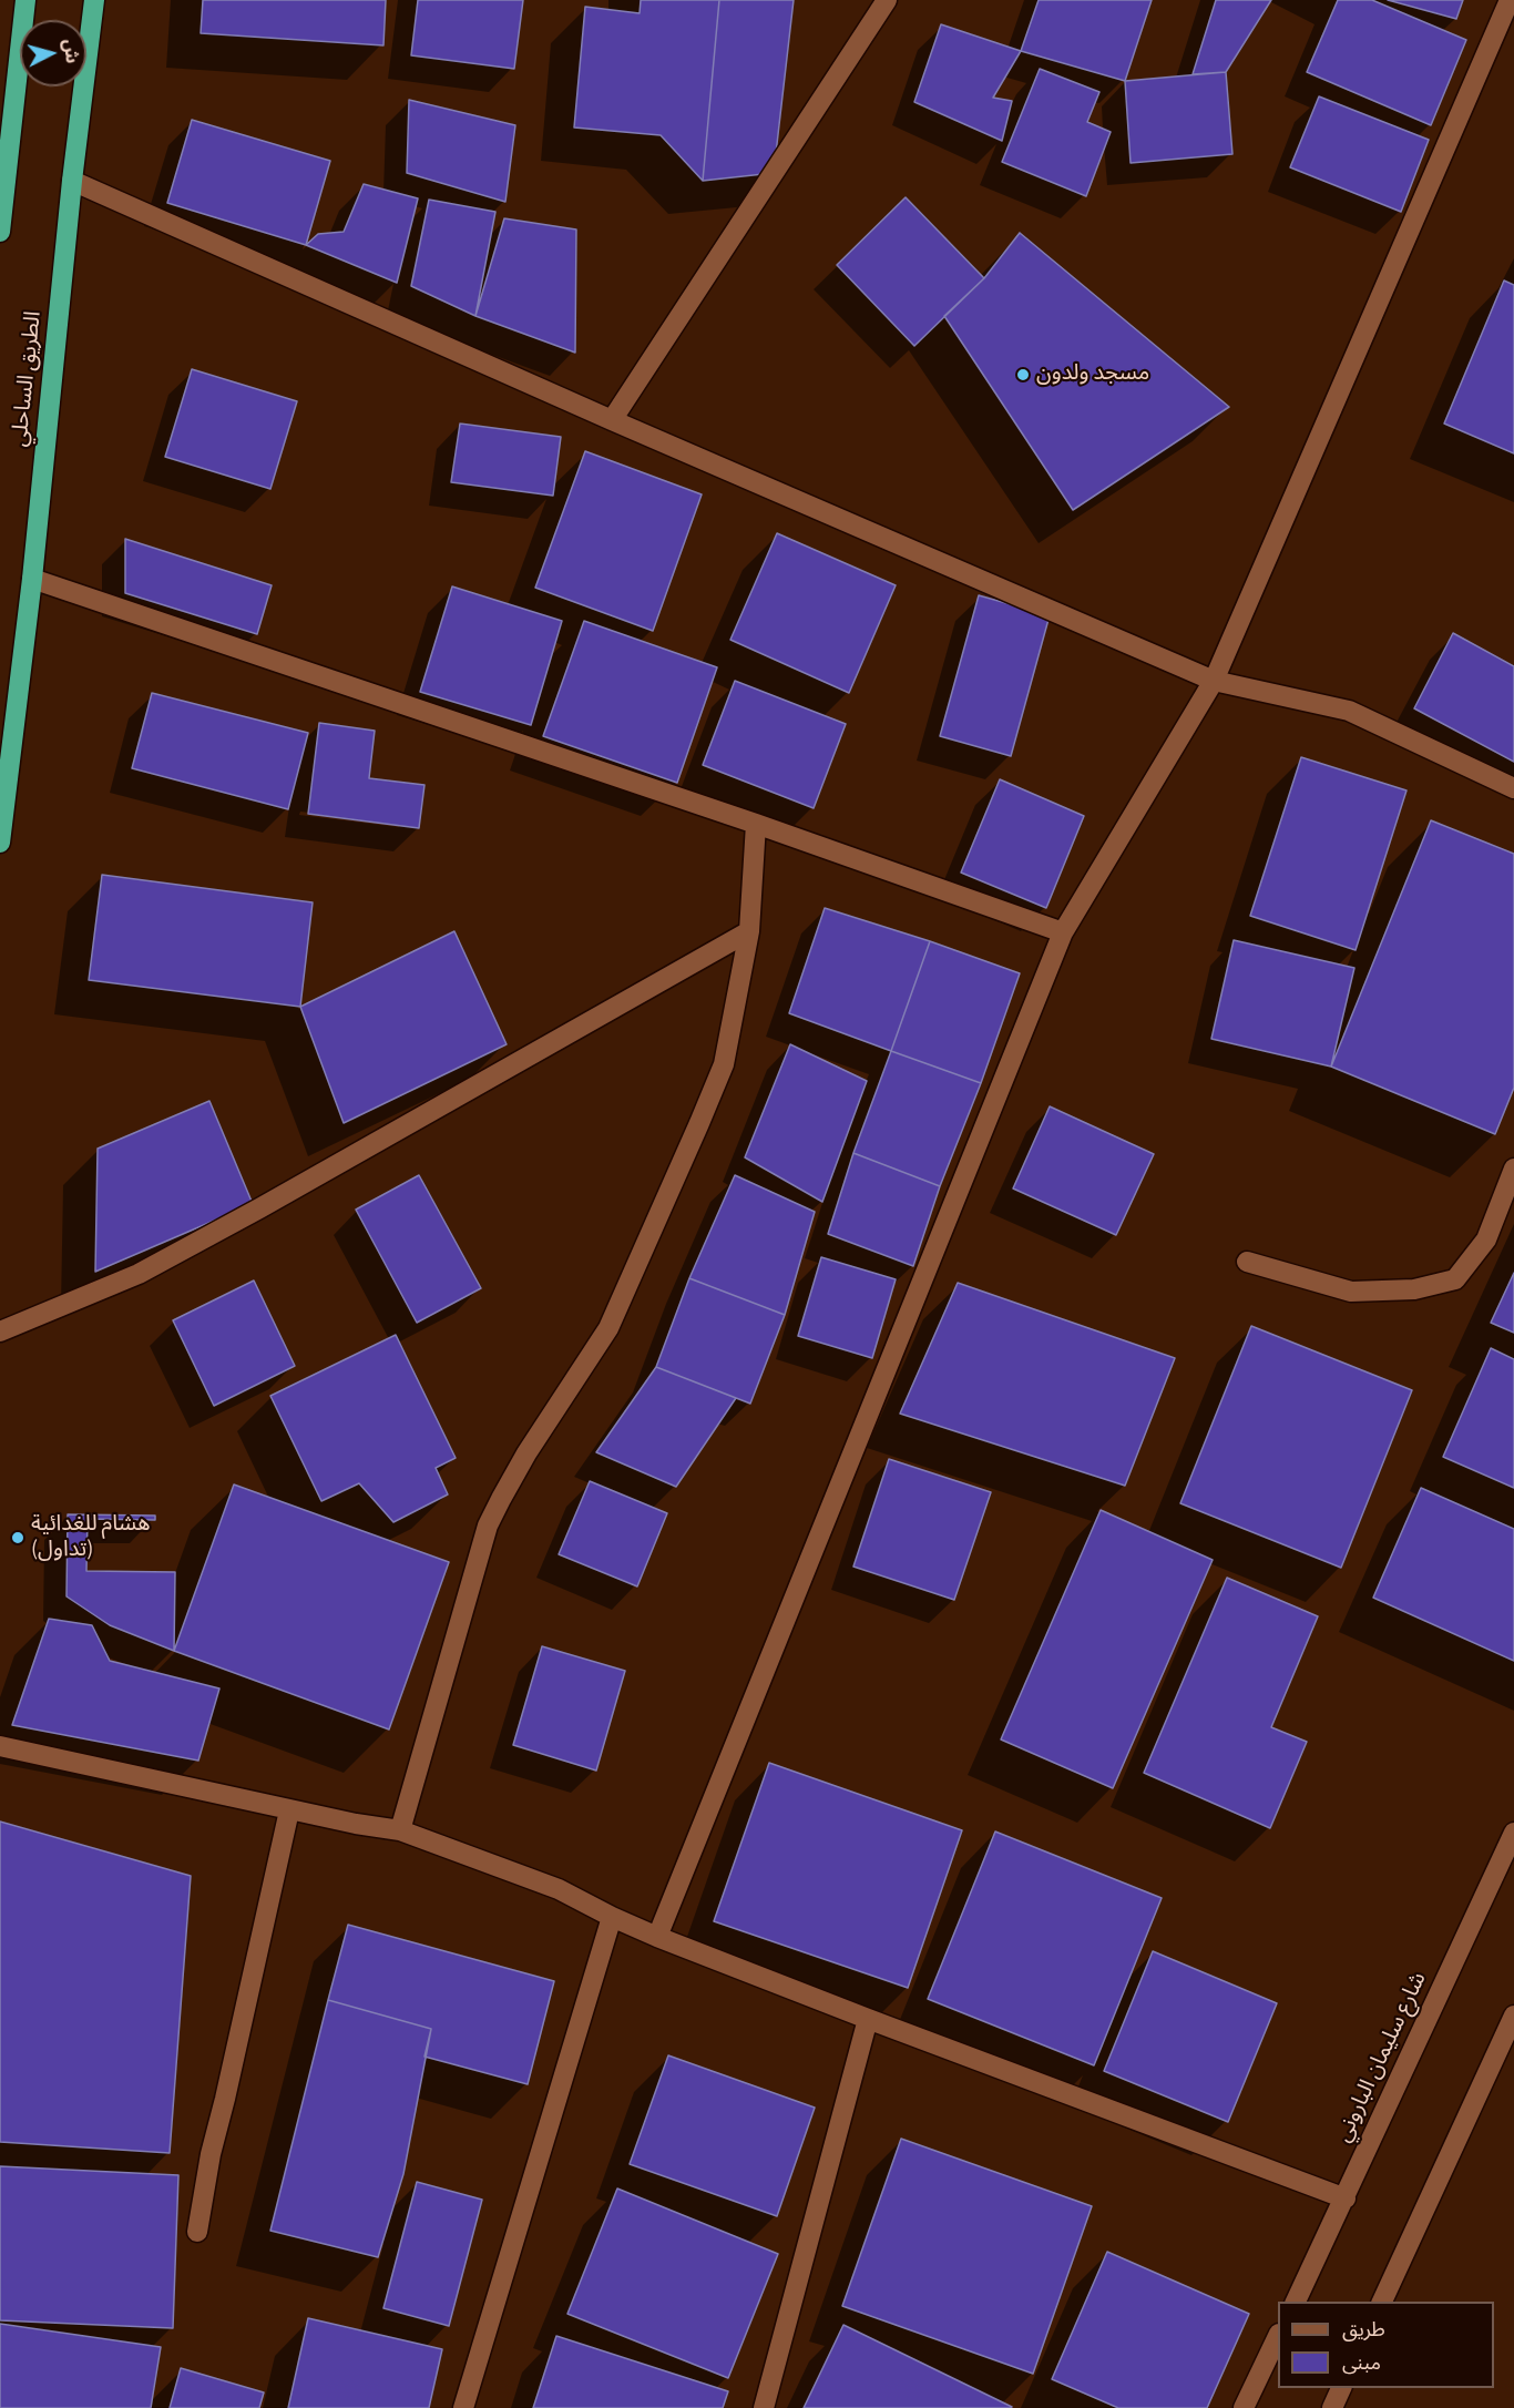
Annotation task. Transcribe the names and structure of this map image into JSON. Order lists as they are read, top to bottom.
{
  "streets": {
    "highway": ["الطريق الساحلي"],
    "street": ["شارع سليمان الباروني"]
  },
  "places": ["مسجد ولدون", "هشام للغدائية (تداول)"],
  "legend": ["طريق", "مبنى"],
  "north": "right"
}
